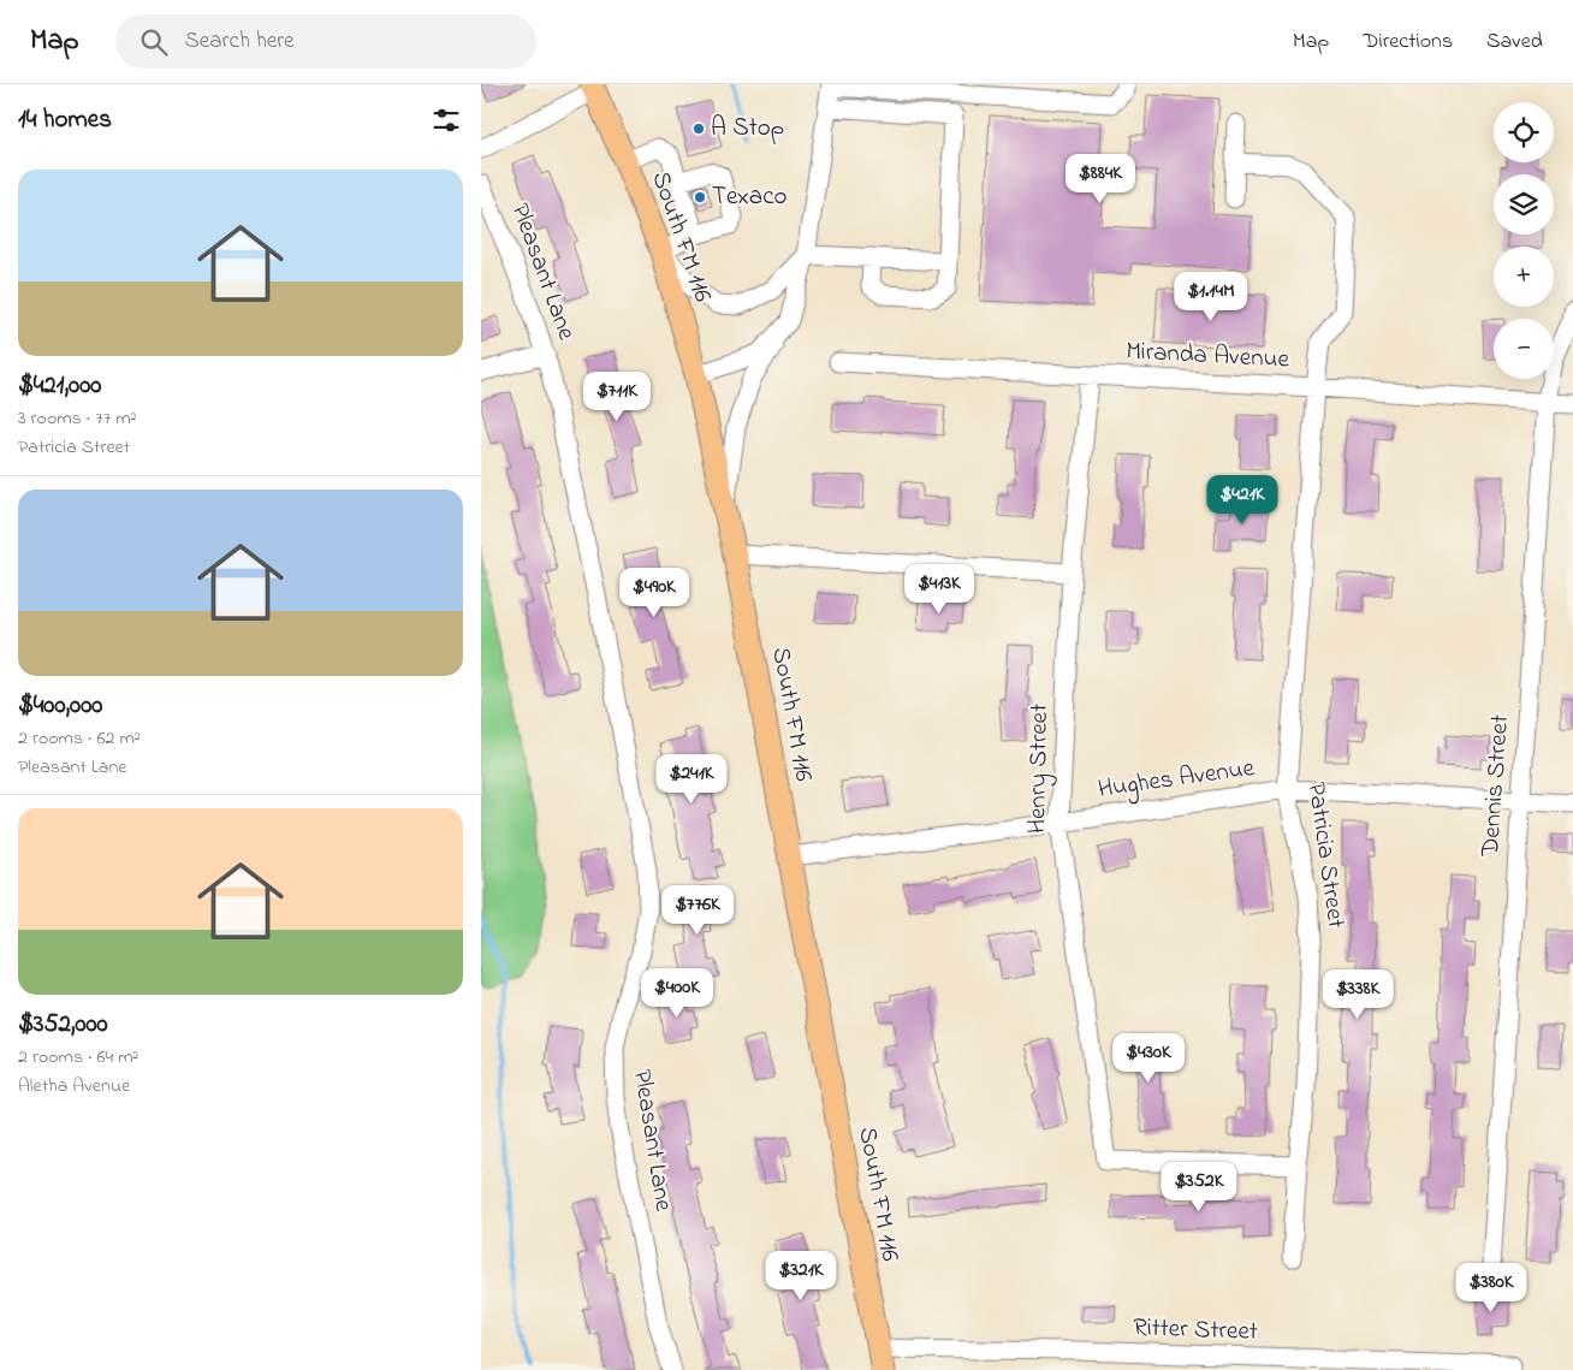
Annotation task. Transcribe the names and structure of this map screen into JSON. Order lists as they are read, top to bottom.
{
  "streets": {
    "main road": ["South FM 116"],
    "street": [
      "Pleasant Lane",
      "Miranda Avenue",
      "Henry Street",
      "Hughes Avenue",
      "Dennis Street",
      "Patricia Street",
      "Ritter Street"
    ]
  },
  "crossings": [
    ["South FM 116", "Hughes Avenue"],
    ["South FM 116", "Ritter Street"],
    ["Miranda Avenue", "Henry Street"],
    ["Miranda Avenue", "Dennis Street"],
    ["Miranda Avenue", "Patricia Street"],
    ["Henry Street", "Hughes Avenue"],
    ["Henry Street", "Patricia Street"],
    ["Hughes Avenue", "Dennis Street"],
    ["Hughes Avenue", "Patricia Street"]
  ],
  "places": ["A Stop", "Texaco"],
  "page": {
    "header": "Map",
    "search": "Search here",
    "nav": ["Map", "Directions", "Saved"],
    "heading": "14 homes",
    "map_buttons": ["+", "−"],
    "price": [
      "$884K",
      "$1.14M",
      "$711K",
      "$421K",
      "$413K",
      "$490K",
      "$241K",
      "$776K",
      "$400K",
      "$338K",
      "$430K",
      "$352K",
      "$321K",
      "$380K"
    ],
    "list": [
      {
        "name": "$421,000",
        "note": "3 rooms · 77 m² · Patricia Street"
      },
      {
        "name": "$400,000",
        "note": "2 rooms · 62 m² · Pleasant Lane"
      },
      {
        "name": "$352,000",
        "note": "2 rooms · 64 m² · Aletha Avenue"
      }
    ]
  }
}
